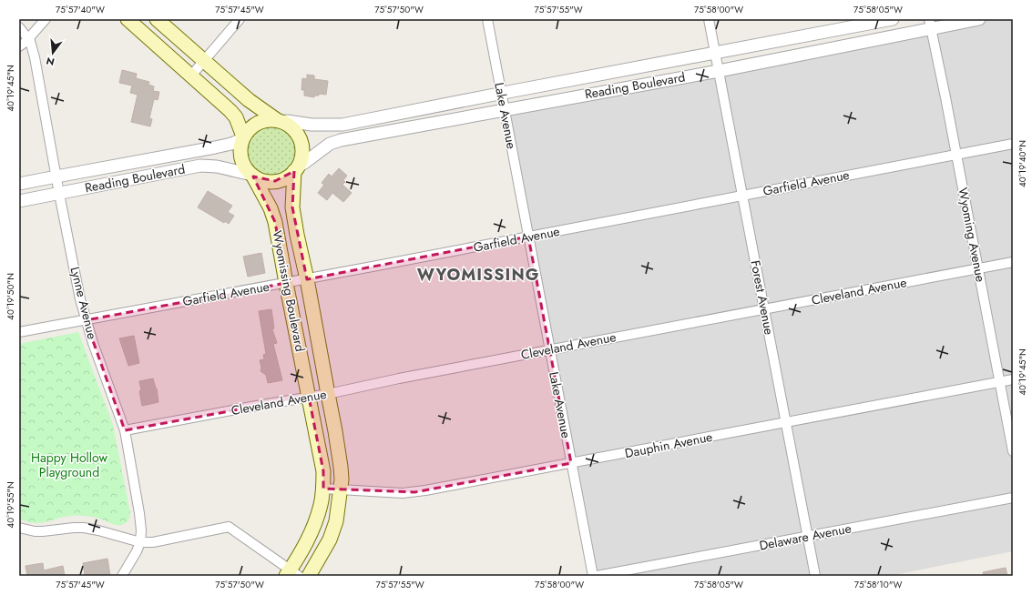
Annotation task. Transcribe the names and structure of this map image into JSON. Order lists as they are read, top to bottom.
{
  "streets": {
    "main road": ["Wyomissing Boulevard"],
    "street": [
      "Reading Boulevard",
      "Lake Avenue",
      "Garfield Avenue",
      "Wyoming Avenue",
      "Cleveland Avenue",
      "Forest Avenue",
      "Lynne Avenue",
      "Dauphin Avenue",
      "Delaware Avenue"
    ]
  },
  "crossings": [
    ["Reading Boulevard", "Lake Avenue"],
    ["Reading Boulevard", "Wyoming Avenue"],
    ["Reading Boulevard", "Wyomissing Boulevard"],
    ["Reading Boulevard", "Forest Avenue"],
    ["Reading Boulevard", "Lynne Avenue"],
    ["Lake Avenue", "Garfield Avenue"],
    ["Lake Avenue", "Cleveland Avenue"],
    ["Lake Avenue", "Dauphin Avenue"],
    ["Garfield Avenue", "Wyoming Avenue"],
    ["Garfield Avenue", "Wyomissing Boulevard"],
    ["Garfield Avenue", "Forest Avenue"],
    ["Garfield Avenue", "Lynne Avenue"],
    ["Wyoming Avenue", "Cleveland Avenue"],
    ["Wyoming Avenue", "Dauphin Avenue"],
    ["Wyomissing Boulevard", "Cleveland Avenue"],
    ["Wyomissing Boulevard", "Dauphin Avenue"],
    ["Cleveland Avenue", "Forest Avenue"],
    ["Cleveland Avenue", "Lynne Avenue"],
    ["Forest Avenue", "Dauphin Avenue"],
    ["Forest Avenue", "Delaware Avenue"]
  ],
  "districts": ["WYOMISSING"],
  "parks": ["Happy Hollow Playground"],
  "north": "bottom",
  "coordinates": [
    "75°57'40\"W",
    "75°57'45\"W",
    "75°57'50\"W",
    "75°57'55\"W",
    "75°58'00\"W",
    "75°58'05\"W",
    "40°19'45\"N",
    "40°19'40\"N",
    "40°19'50\"N",
    "40°19'55\"N",
    "75°58'10\"W"
  ]
}
